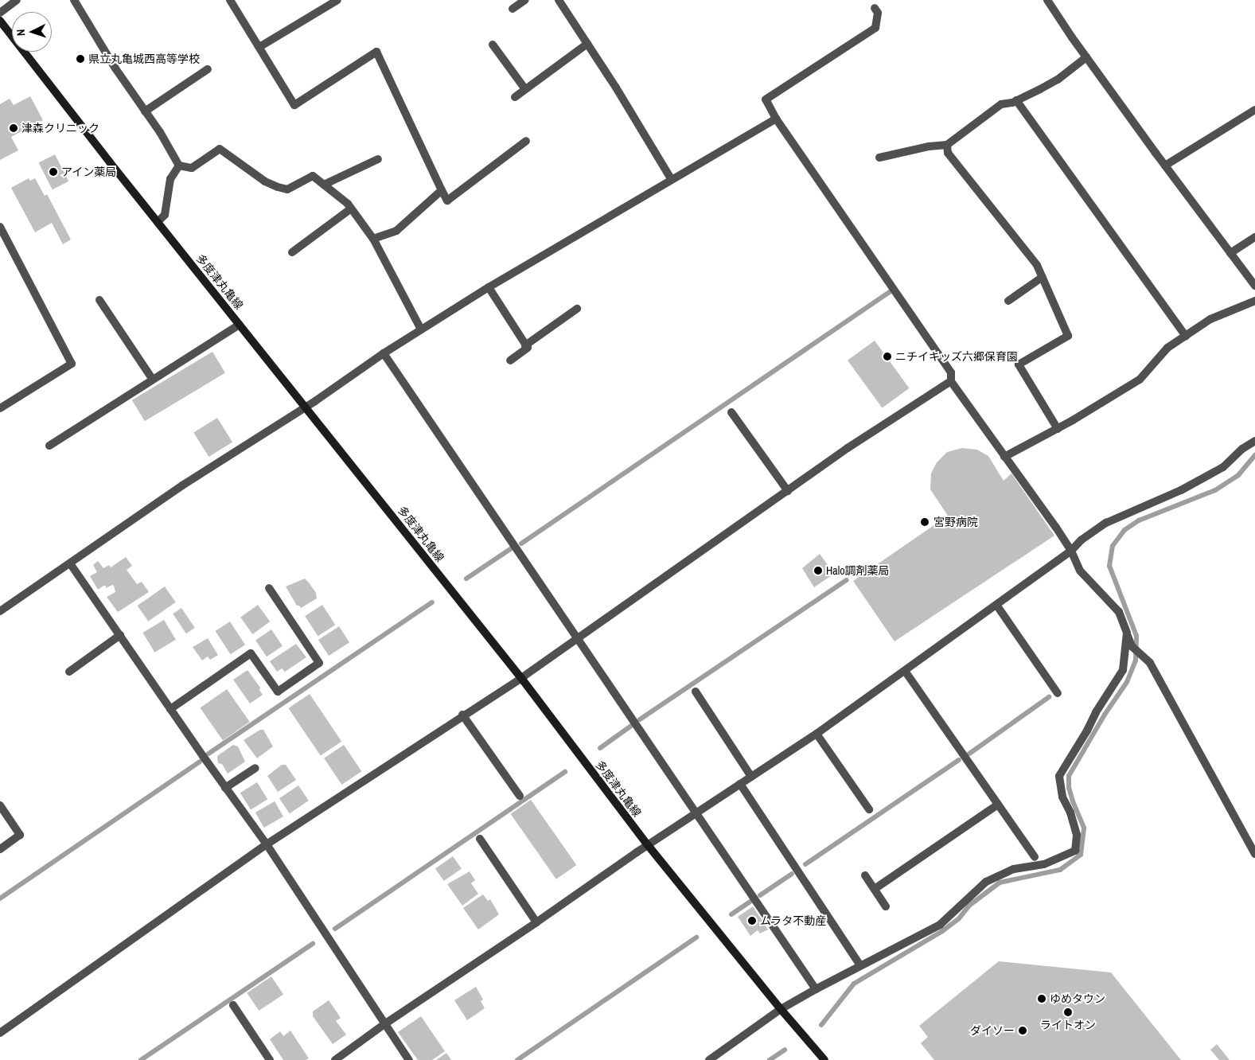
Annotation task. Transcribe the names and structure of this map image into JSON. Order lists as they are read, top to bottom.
{
  "streets": {
    "main road": ["多度津丸亀線"]
  },
  "places": [
    "県立丸亀城西高等学校",
    "津森クリニック",
    "アイン薬局",
    "ニチイキッズ六郷保育園",
    "宮野病院",
    "Halo調剤薬局",
    "ムラタ不動産",
    "ゆめタウン",
    "ライトオン",
    "ダイソー"
  ],
  "north": "left"
}
